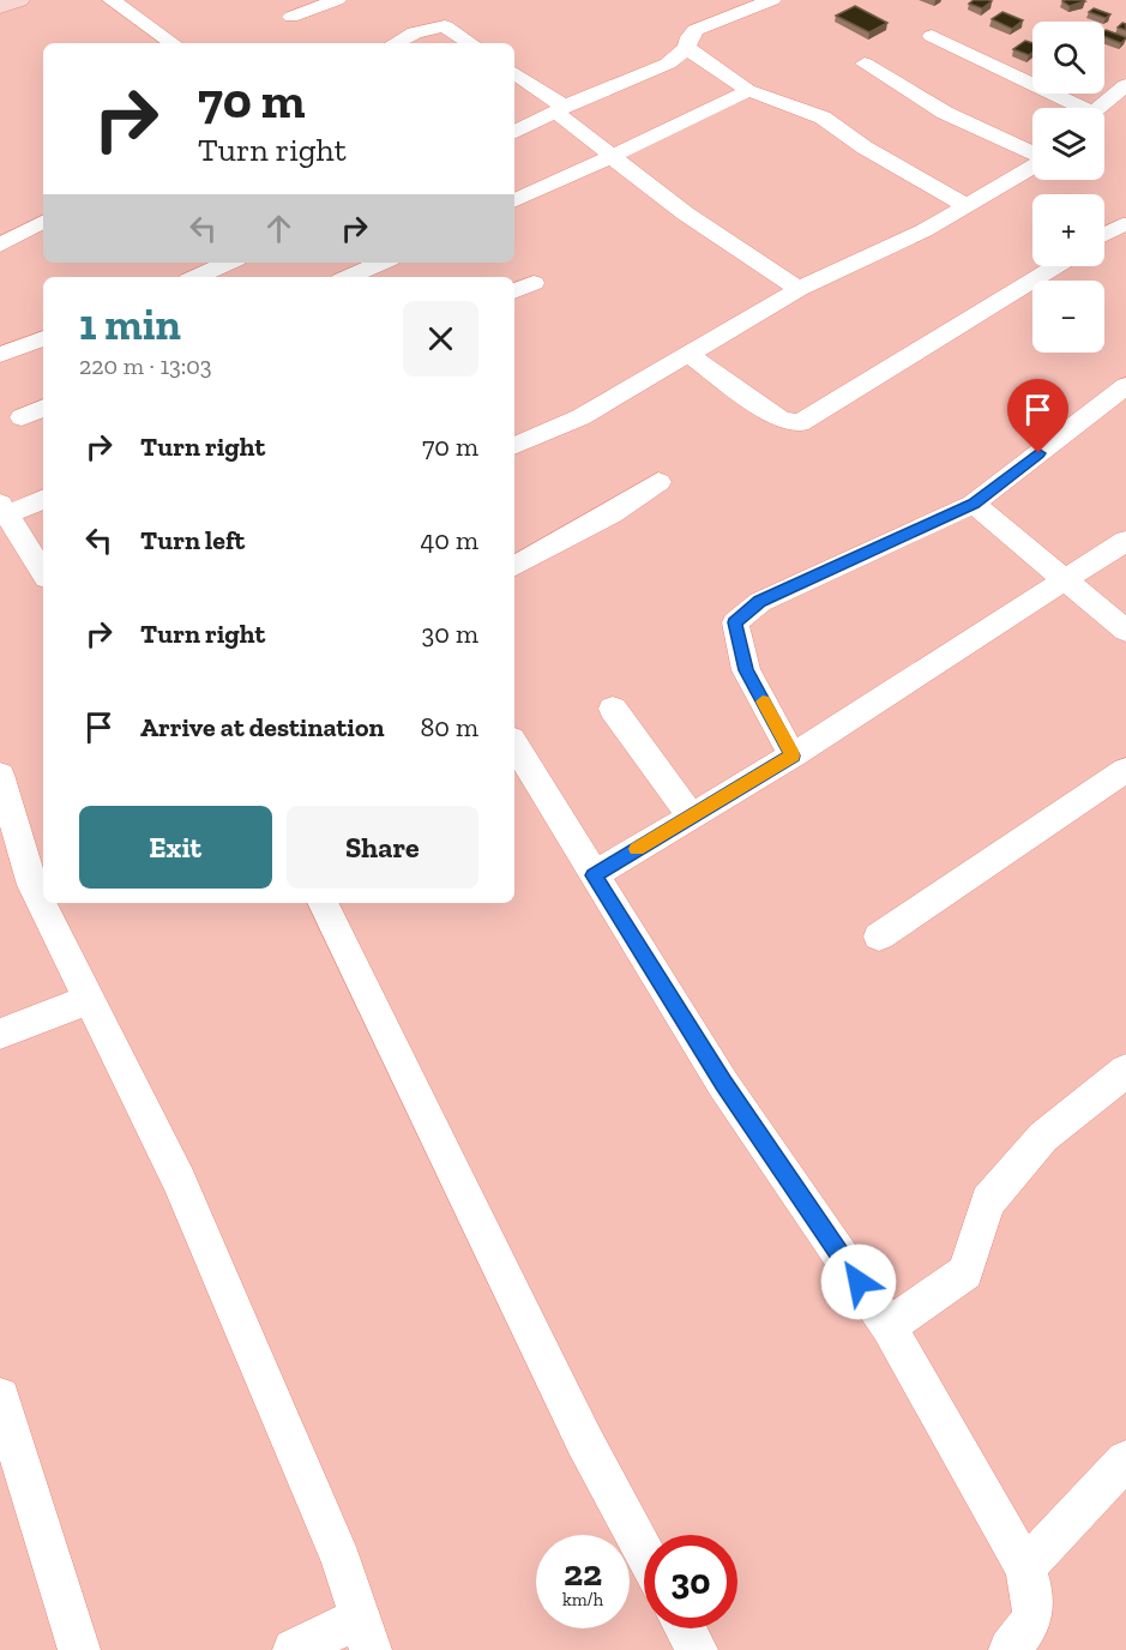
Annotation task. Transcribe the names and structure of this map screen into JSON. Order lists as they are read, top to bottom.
{
  "page": {
    "map_buttons": ["+", "−"],
    "turn": ["70 m", "Turn right"],
    "heading": ["1 min", "220 m · 13:03"],
    "list": [
      {
        "name": "Turn right",
        "value": "70 m"
      },
      {
        "name": "Turn left",
        "value": "40 m"
      },
      {
        "name": "Turn right",
        "value": "30 m"
      },
      {
        "name": "Arrive at destination",
        "value": "80 m"
      }
    ],
    "buttons": ["Exit", "Share"],
    "speed": "22 km/h",
    "limit": "30"
  }
}
